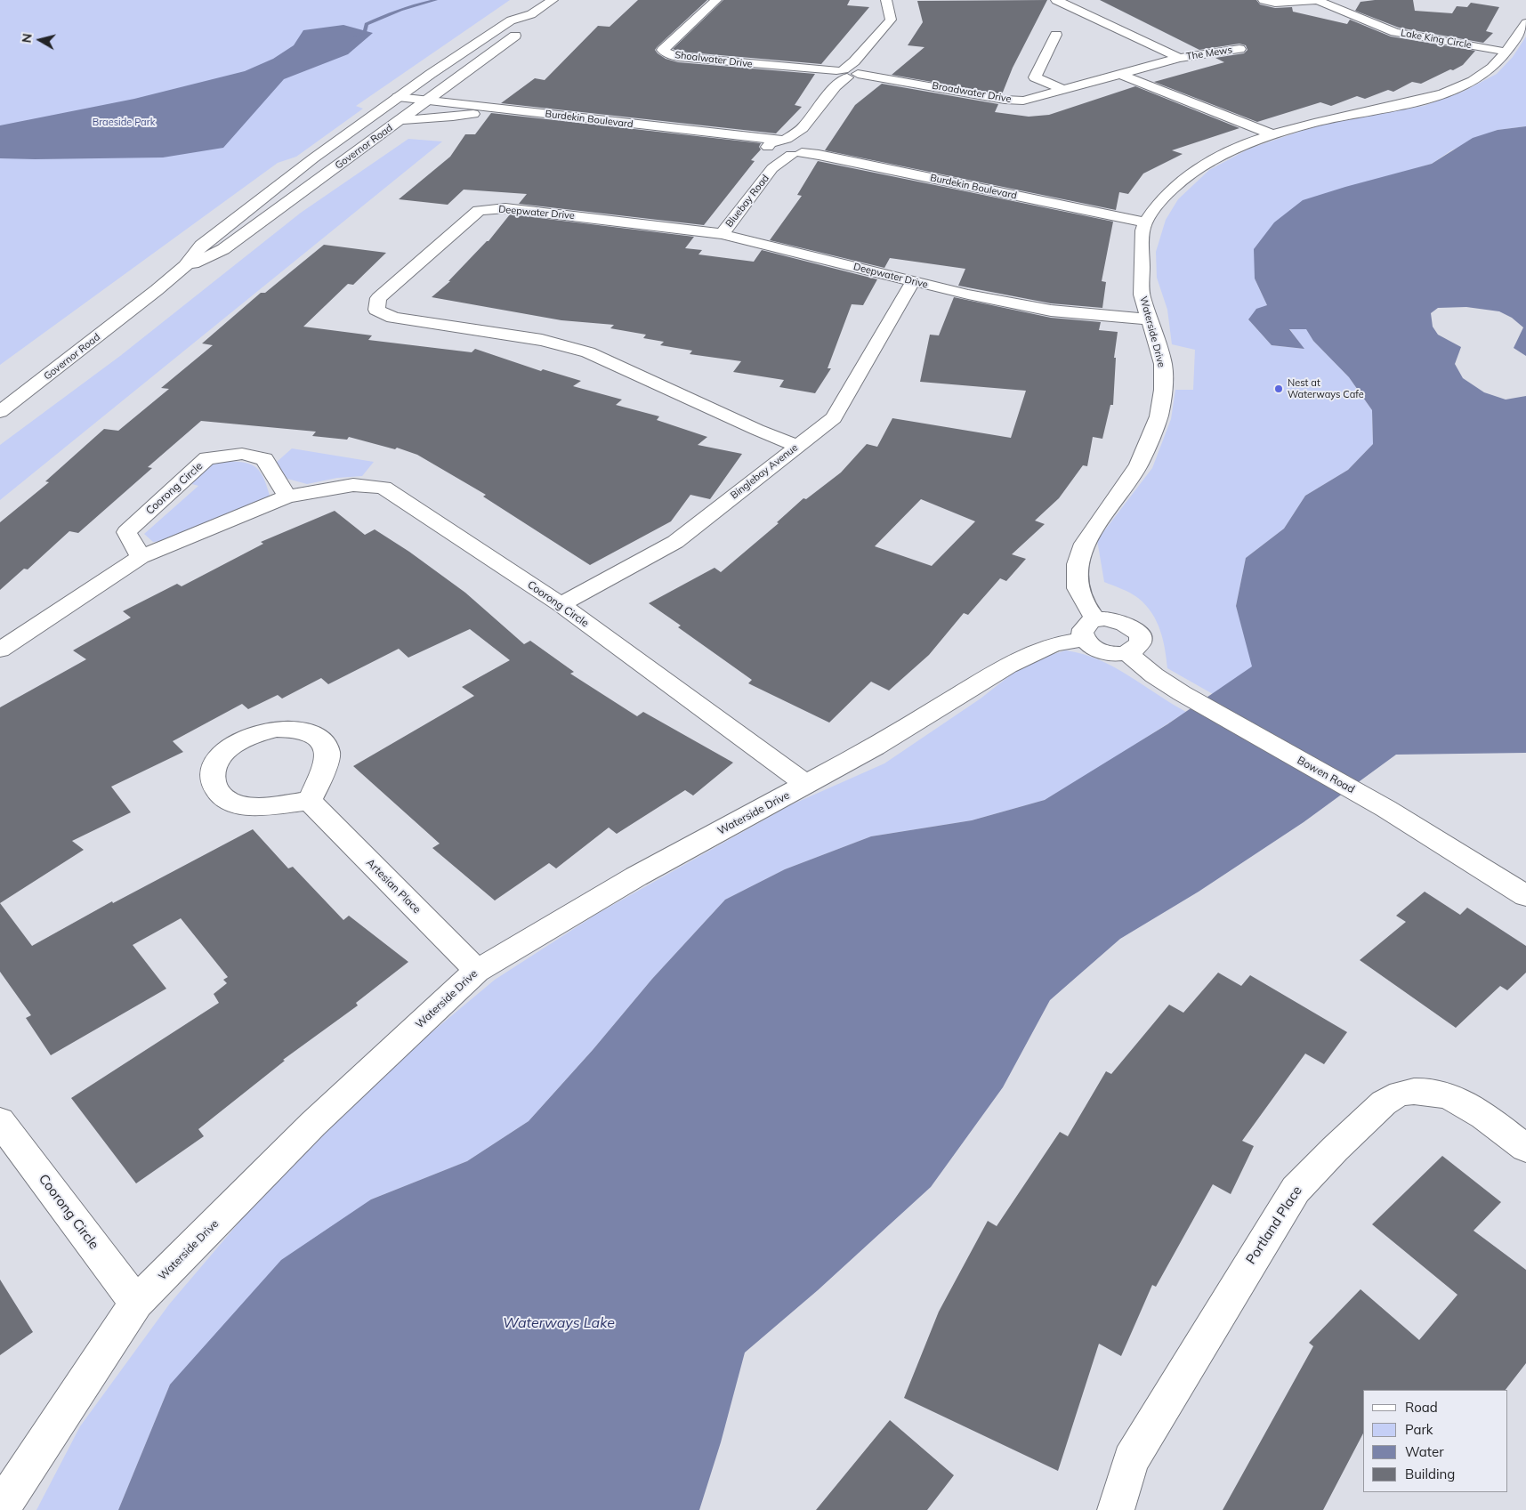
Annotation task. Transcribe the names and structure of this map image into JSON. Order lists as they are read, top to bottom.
{
  "streets": {
    "street": [
      "Lake King Circle",
      "The Mews",
      "Shoalwater Drive",
      "Broadwater Drive",
      "Burdekin Boulevard",
      "Governor Road",
      "Bluebay Road",
      "Deepwater Drive",
      "Waterside Drive",
      "Binglebay Avenue",
      "Coorong Circle",
      "Bowen Road",
      "Artesian Place",
      "Portland Place"
    ]
  },
  "crossings": [
    ["The Mews", "Broadwater Drive"],
    ["Shoalwater Drive", "Broadwater Drive"],
    ["Burdekin Boulevard", "Governor Road"],
    ["Burdekin Boulevard", "Bluebay Road"],
    ["Burdekin Boulevard", "Waterside Drive"],
    ["Bluebay Road", "Deepwater Drive"],
    ["Deepwater Drive", "Waterside Drive"],
    ["Deepwater Drive", "Binglebay Avenue"],
    ["Waterside Drive", "Coorong Circle"],
    ["Waterside Drive", "Bowen Road"],
    ["Waterside Drive", "Artesian Place"],
    ["Binglebay Avenue", "Coorong Circle"]
  ],
  "water": ["Waterways Lake"],
  "parks": ["Braeside Park"],
  "places": ["Nest at Waterways Cafe"],
  "legend": [
    "Road",
    "Park",
    "Water",
    "Building"
  ],
  "north": "left"
}
